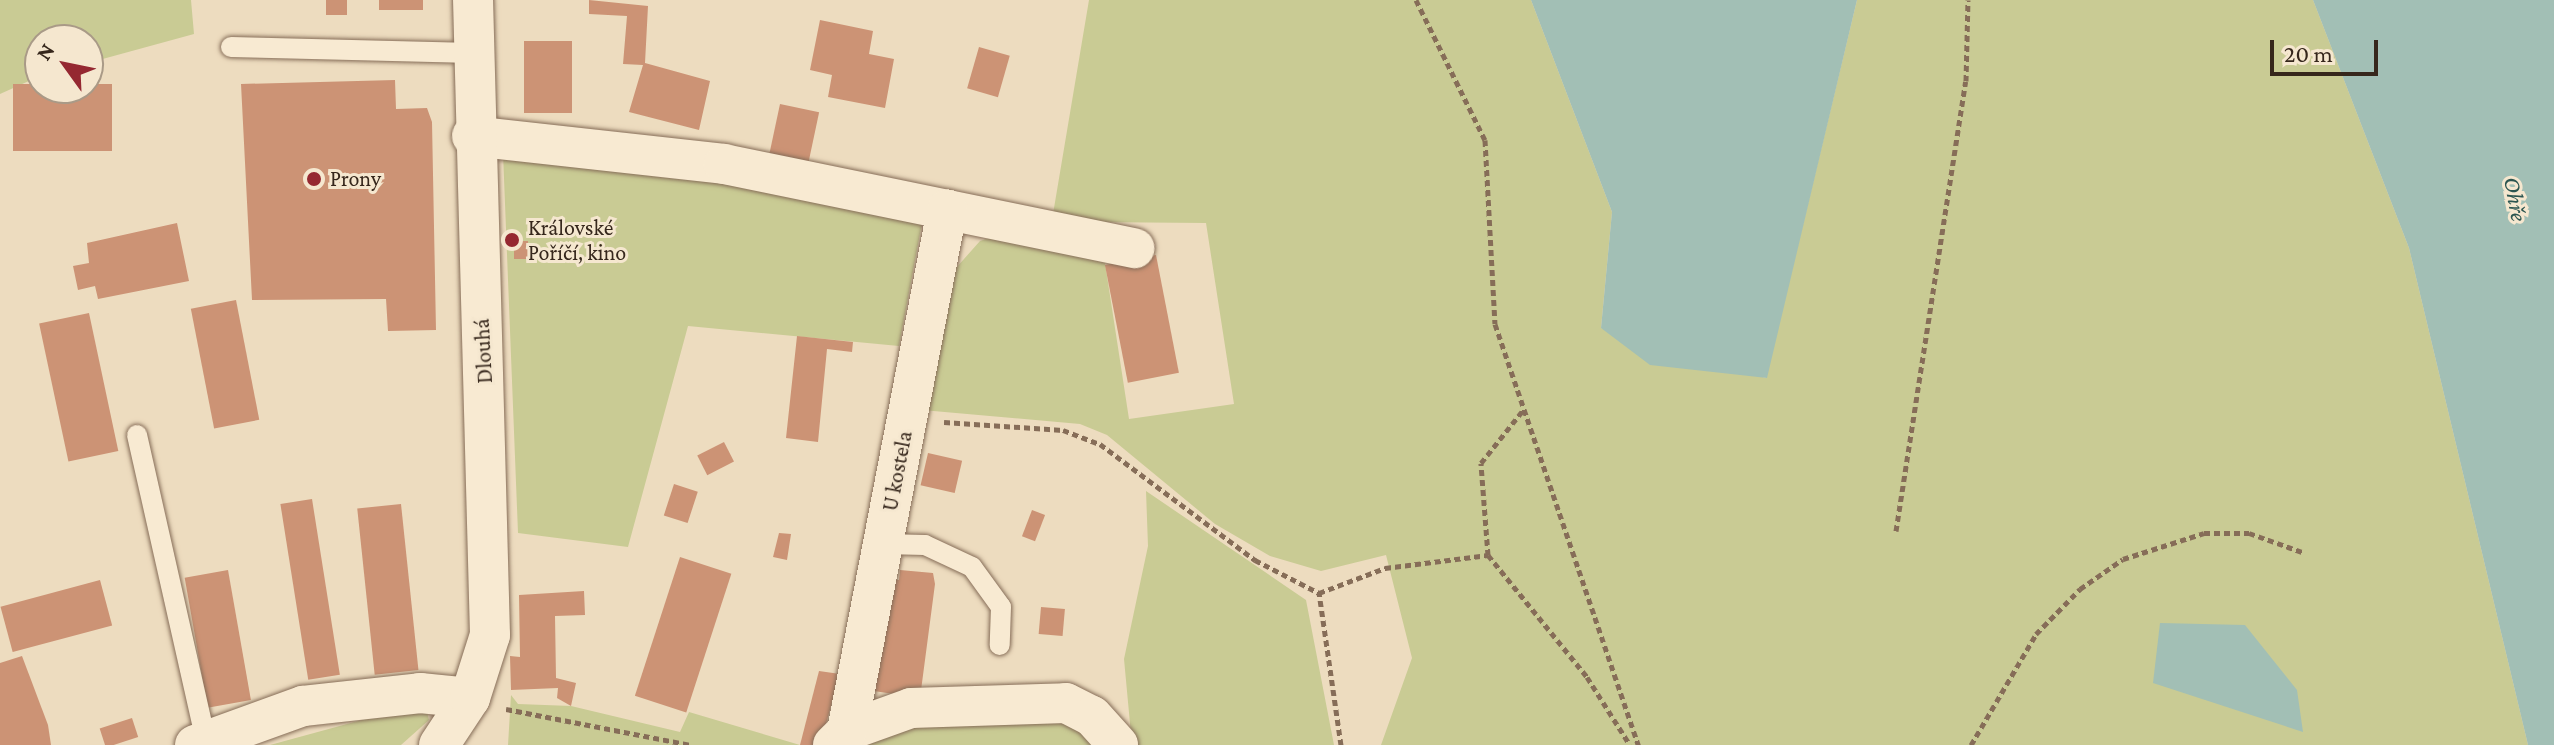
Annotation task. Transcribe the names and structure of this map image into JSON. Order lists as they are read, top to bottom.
{
  "streets": {
    "street": ["Dlouhá", "U kostela"]
  },
  "water": ["Ohře"],
  "places": ["Prony", "Královské Poříčí, kino"],
  "scale_bar": "20 m",
  "north": "top left"
}
